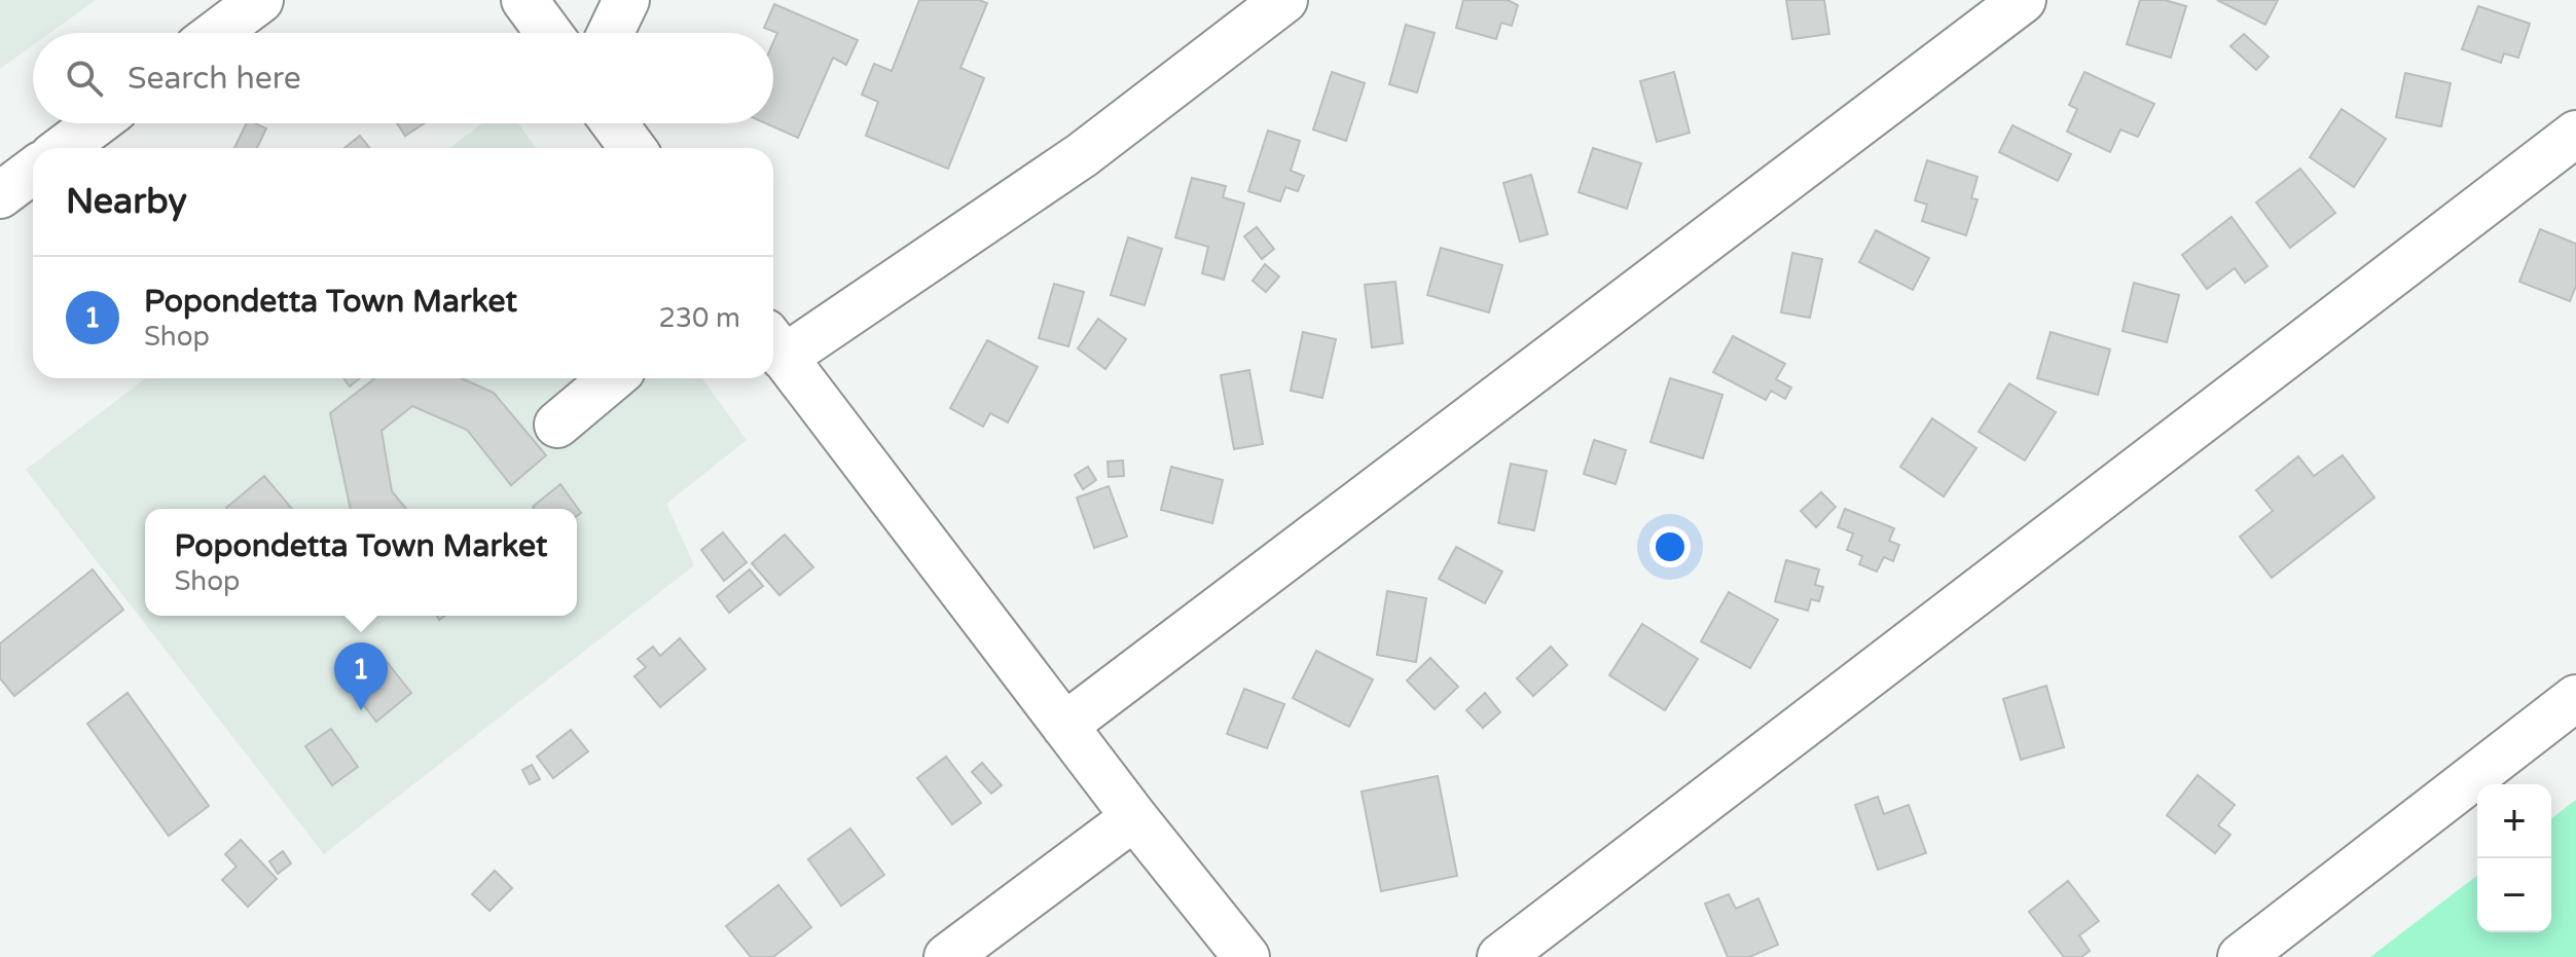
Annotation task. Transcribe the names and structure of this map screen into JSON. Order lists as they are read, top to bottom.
{
  "page": {
    "search": "Search here",
    "heading": "Nearby",
    "list": [
      {
        "mark": "1",
        "name": "Popondetta Town Market",
        "note": "Shop",
        "value": "230 m"
      }
    ],
    "popup": ["Popondetta Town Market", "Shop"],
    "pins": "1",
    "map_buttons": ["+", "−"]
  }
}
